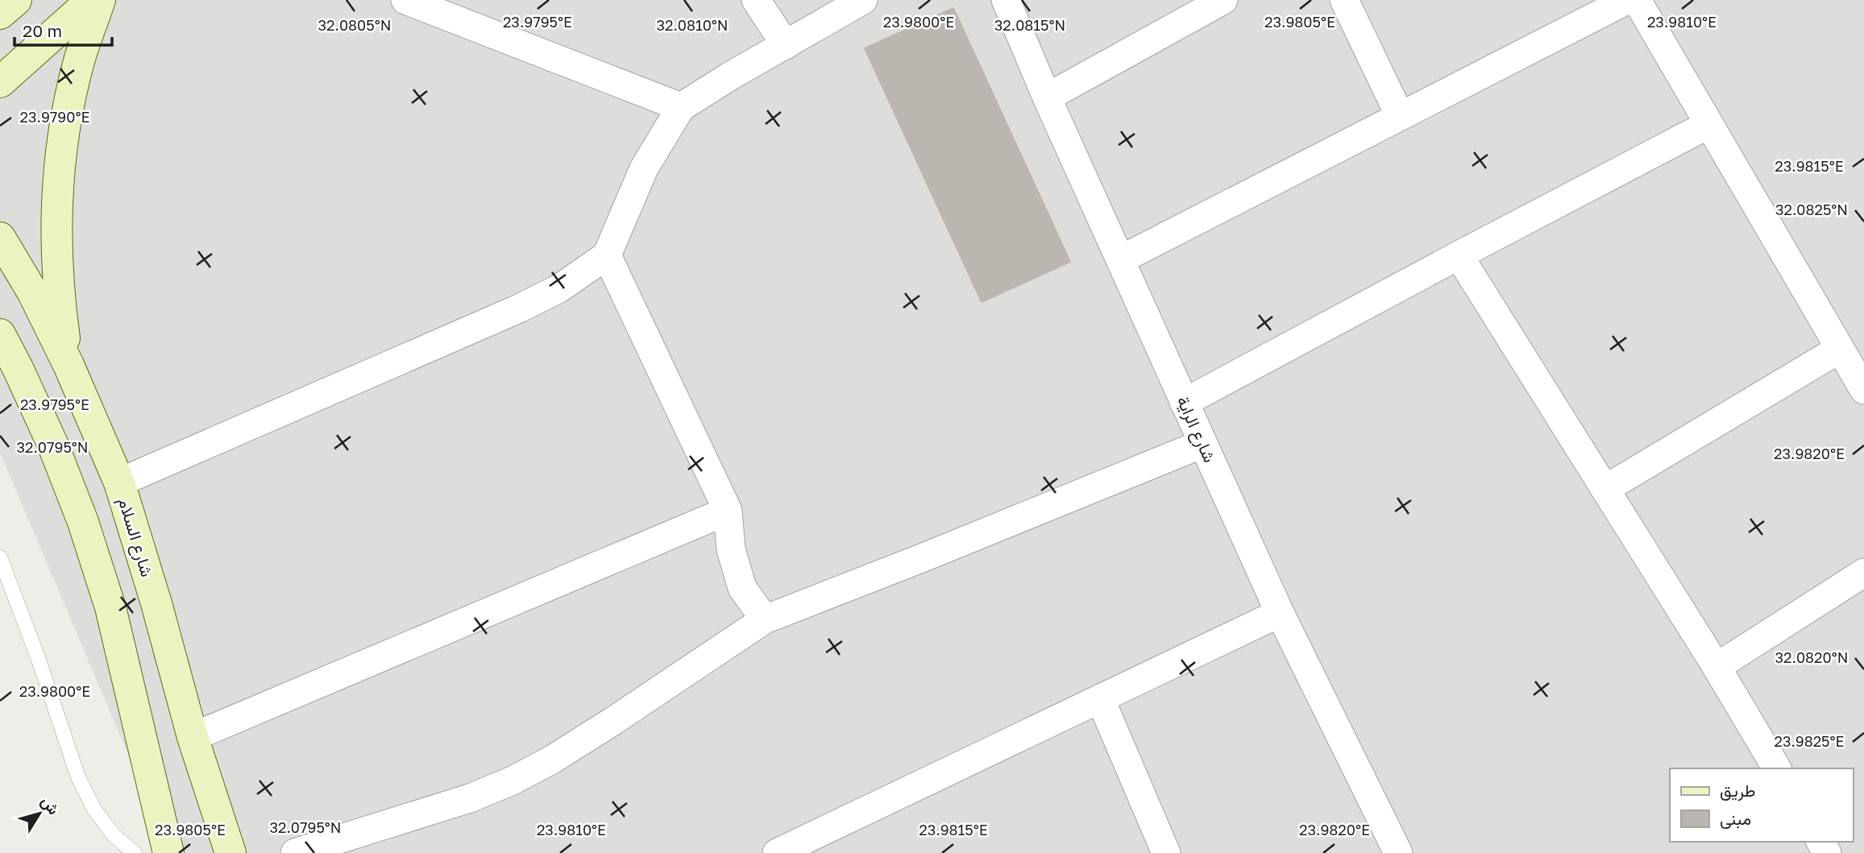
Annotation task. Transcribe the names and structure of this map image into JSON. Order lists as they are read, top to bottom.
{
  "streets": {
    "main road": ["شارع السلام"],
    "street": ["شارع الراية"]
  },
  "legend": ["طريق", "مبنى"],
  "scale_bar": "20 m",
  "north": "top right",
  "coordinates": [
    "23.9795°E",
    "23.9800°E",
    "23.9805°E",
    "23.9810°E",
    "32.0805°N",
    "32.0810°N",
    "32.0815°N",
    "23.9790°E",
    "23.9815°E",
    "32.0825°N",
    "32.0795°N",
    "23.9820°E",
    "32.0820°N",
    "23.9825°E"
  ]
}
